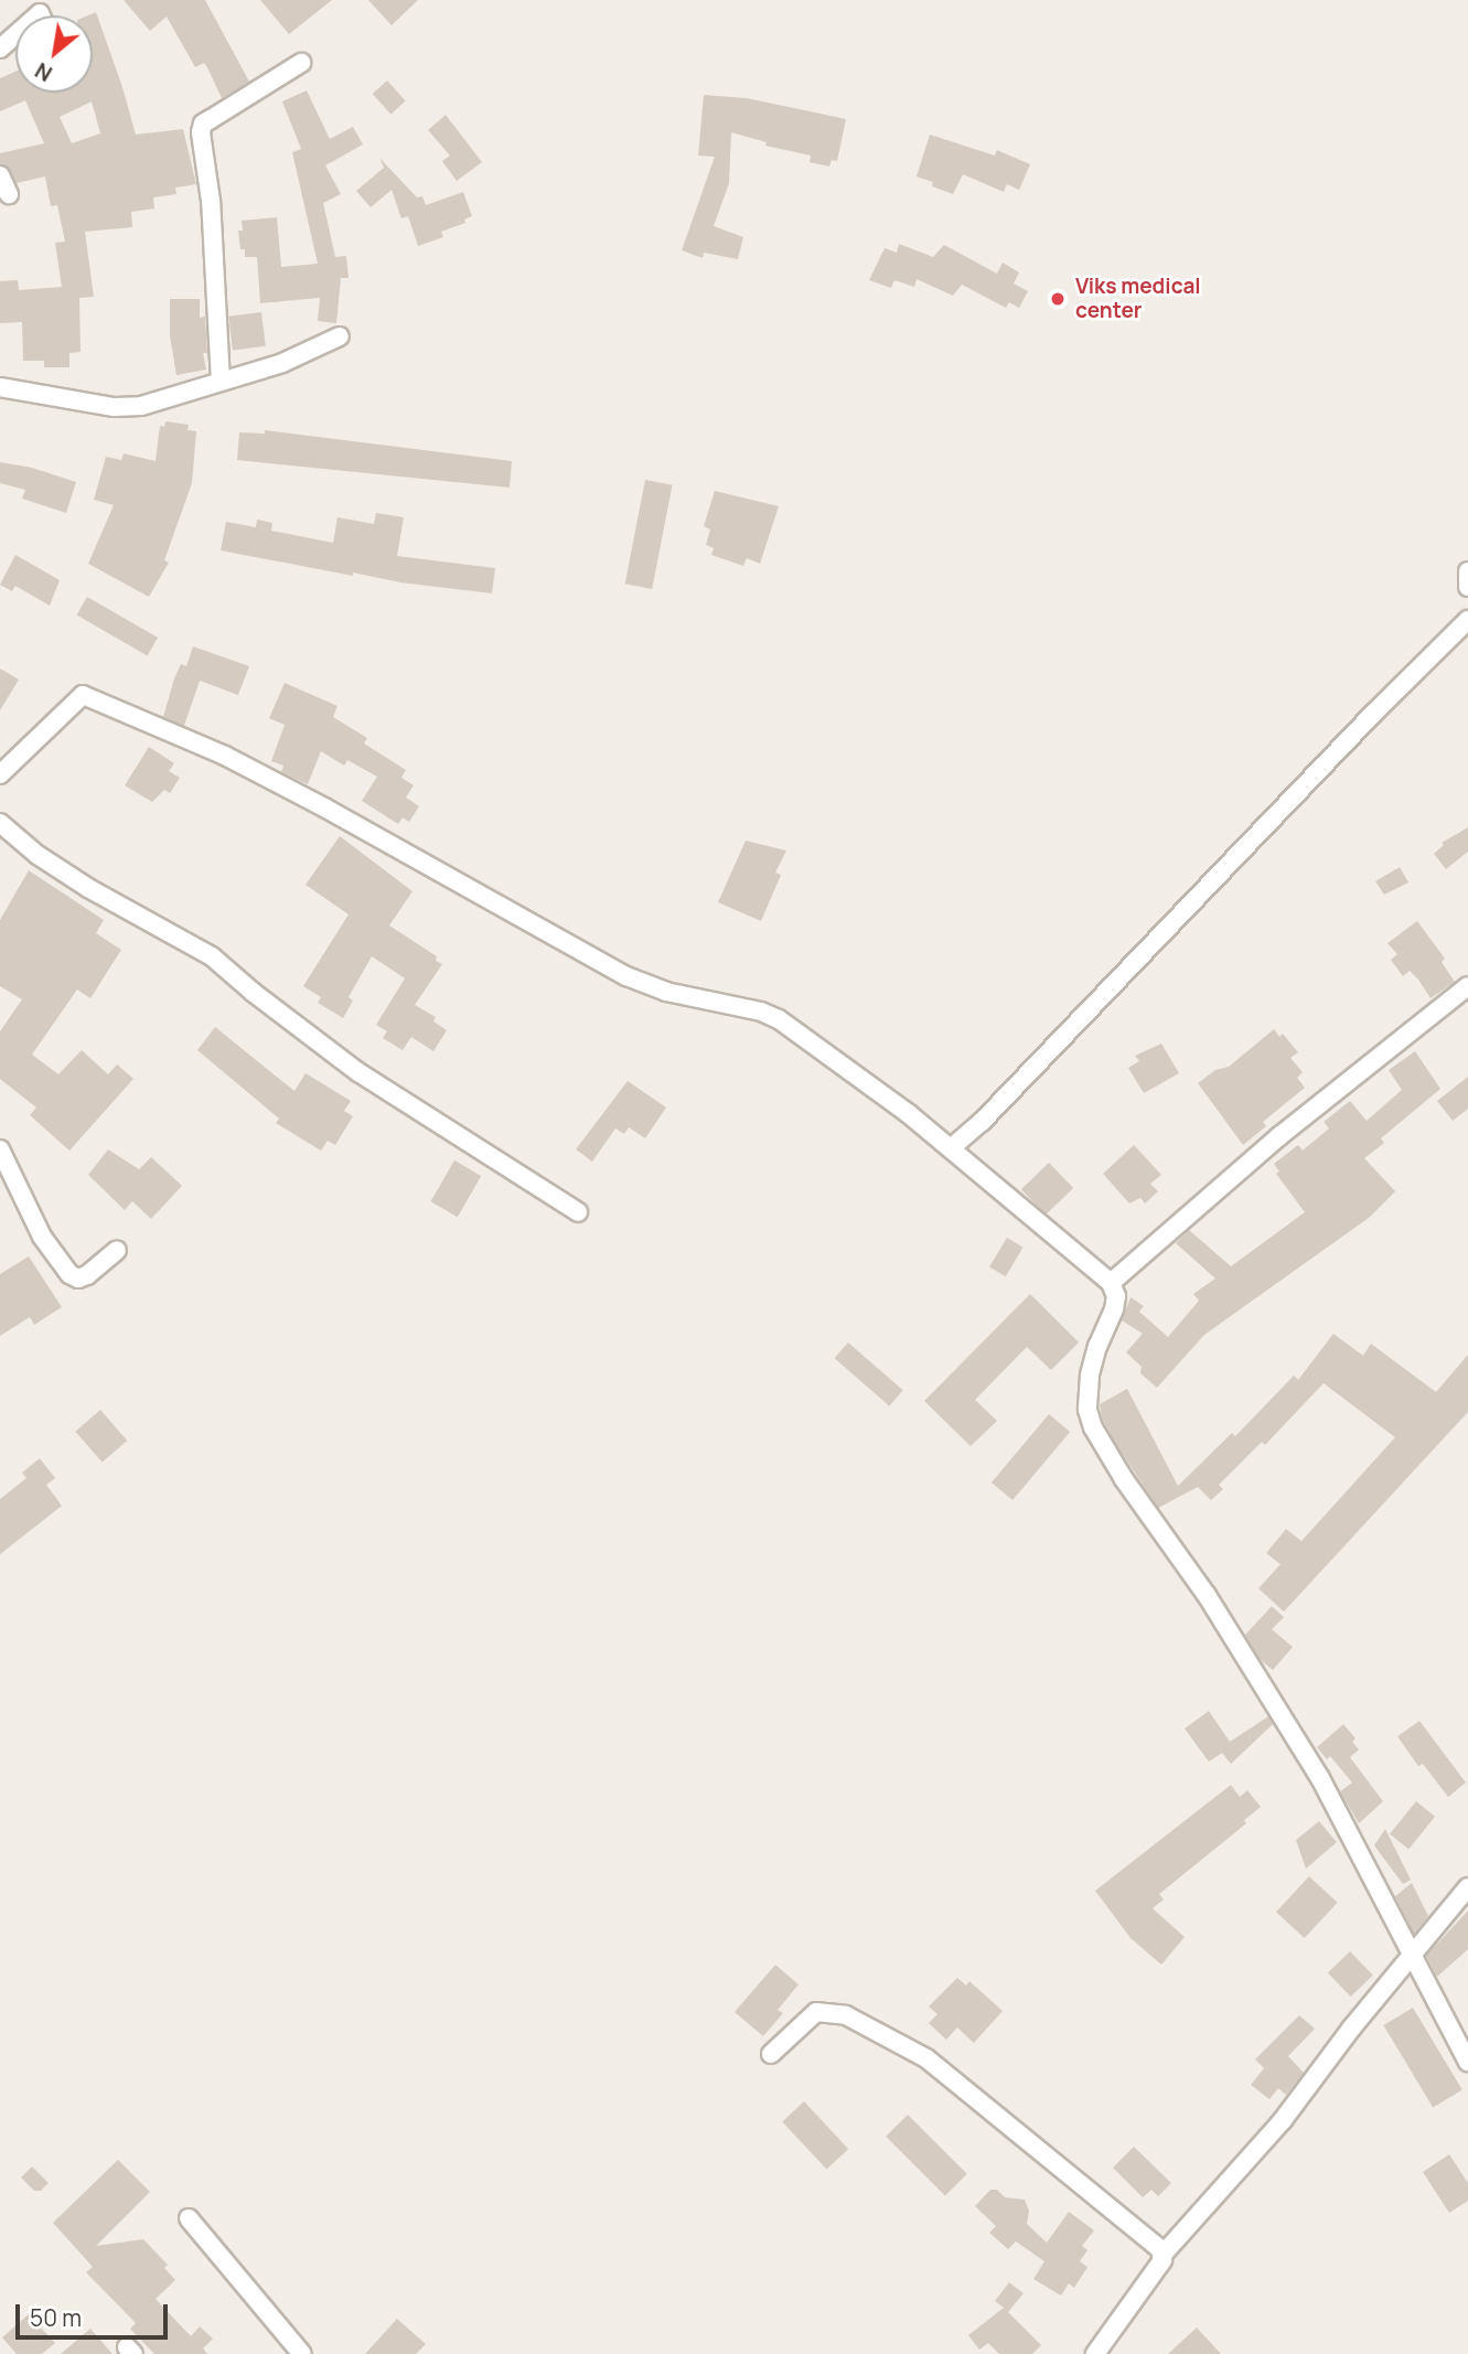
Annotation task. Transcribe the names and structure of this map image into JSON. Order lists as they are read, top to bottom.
{
  "places": ["Viks medical center"],
  "scale_bar": "50 m",
  "north": "bottom left"
}
